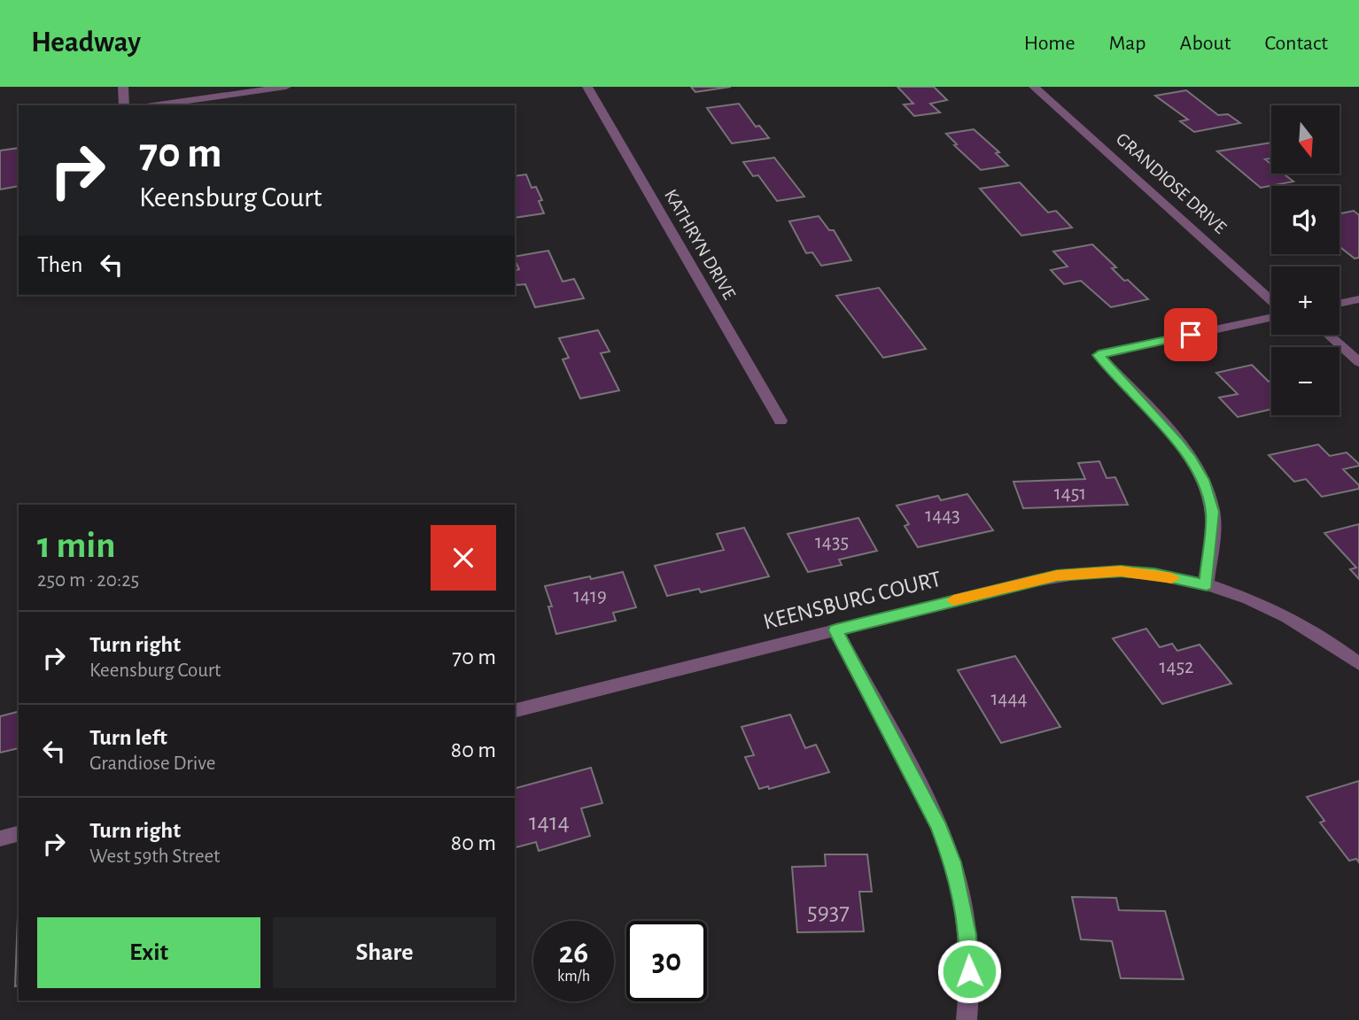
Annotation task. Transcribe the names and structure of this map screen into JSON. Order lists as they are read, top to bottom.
{
  "streets": {
    "street": ["GRANDIOSE DRIVE", "KATHRYN DRIVE", "KEENSBURG COURT"]
  },
  "house_numbers": [
    "1451",
    "1443",
    "1435",
    "1419",
    "1452",
    "1444",
    "1414",
    "5937"
  ],
  "north": "bottom",
  "page": {
    "header": "Headway",
    "nav": [
      "Home",
      "Map",
      "About",
      "Contact"
    ],
    "map_buttons": ["+", "−"],
    "turn": ["70 m", "Keensburg Court"],
    "then": "Then",
    "heading": ["1 min", "250 m · 20:25"],
    "list": [
      {
        "name": "Turn right",
        "note": "Keensburg Court",
        "value": "70 m"
      },
      {
        "name": "Turn left",
        "note": "Grandiose Drive",
        "value": "80 m"
      },
      {
        "name": "Turn right",
        "note": "West 59th Street",
        "value": "80 m"
      }
    ],
    "buttons": ["Exit", "Share"],
    "speed": "26 km/h",
    "limit": "30"
  }
}
